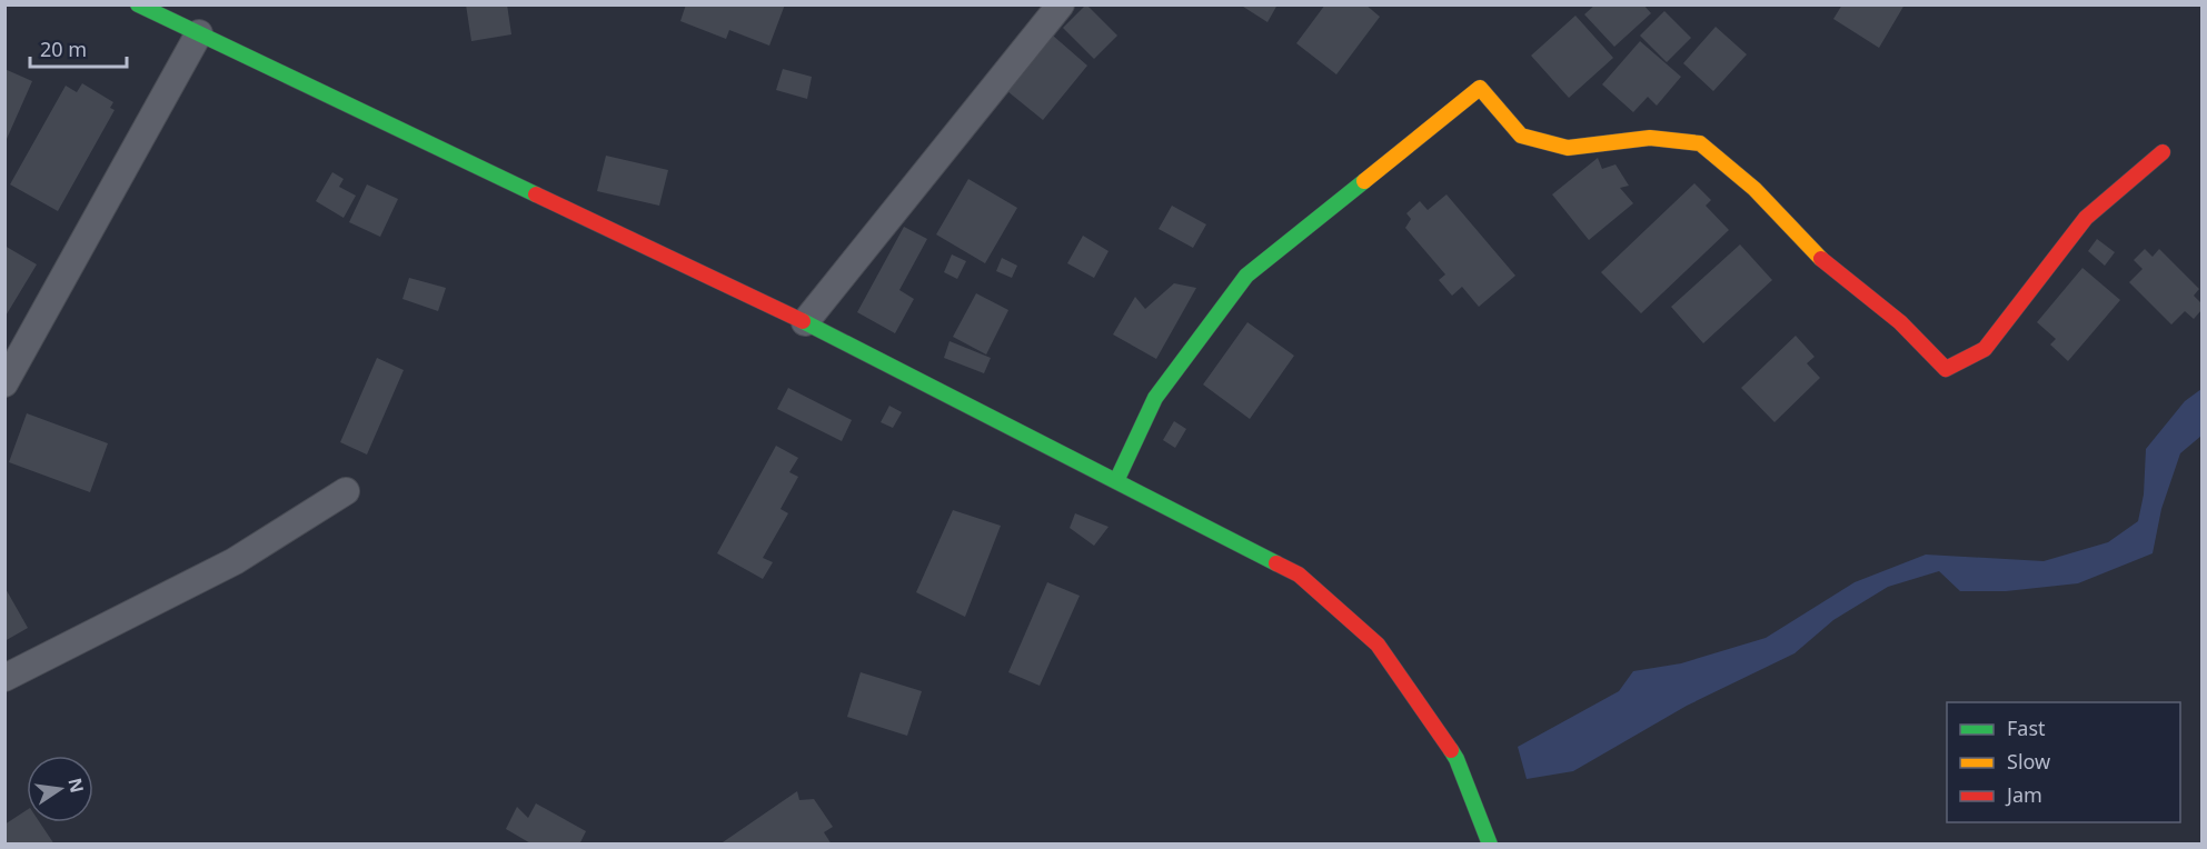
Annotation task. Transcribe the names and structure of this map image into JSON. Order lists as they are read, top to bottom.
{
  "legend": ["Fast", "Slow", "Jam"],
  "scale_bar": "20 m",
  "north": "right"
}
